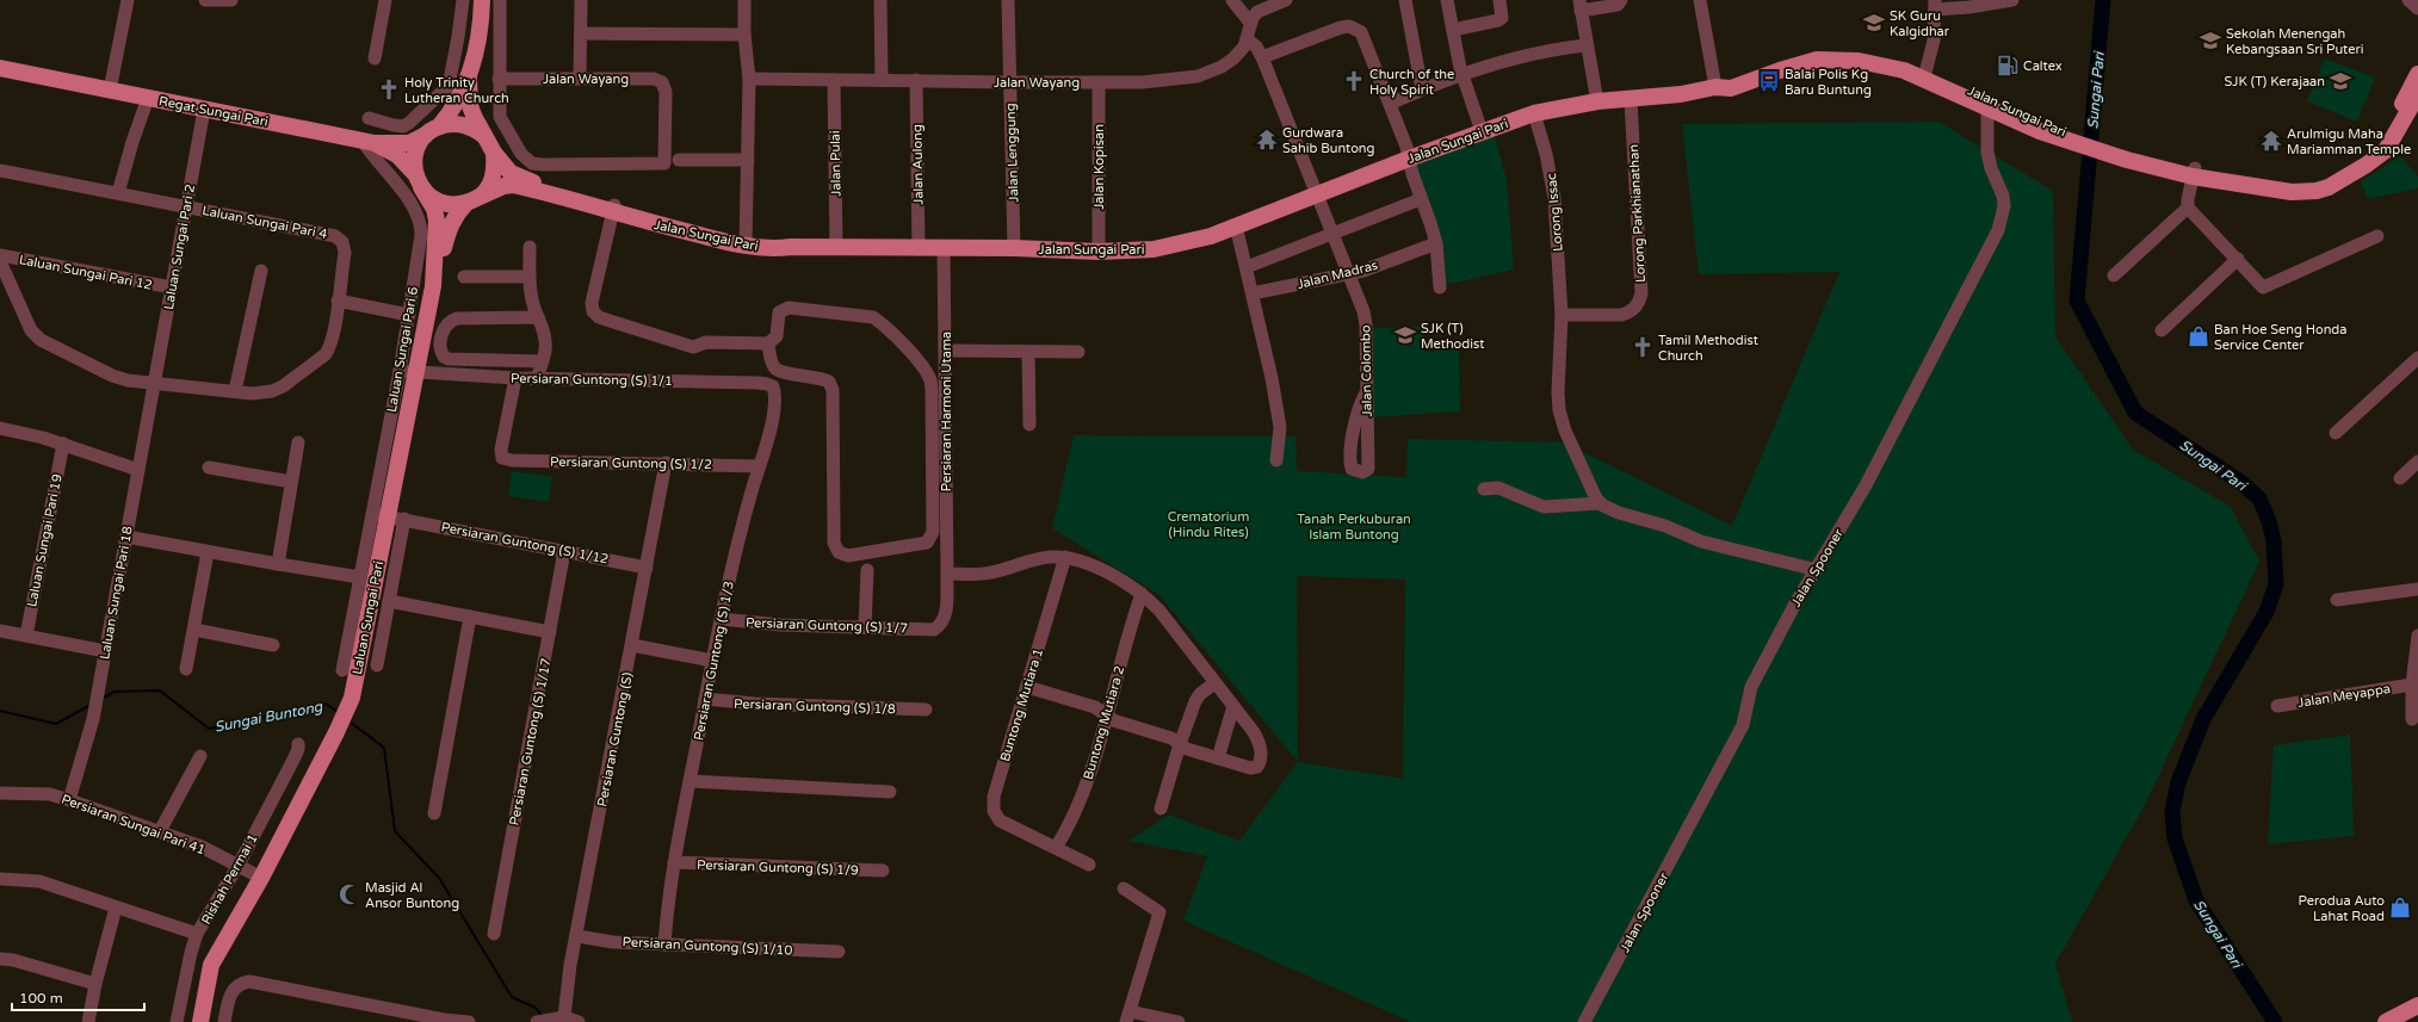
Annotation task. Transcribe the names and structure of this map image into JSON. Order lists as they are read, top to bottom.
{
  "streets": {
    "main road": ["Regat Sungai Pari", "Jalan Sungai Pari", "Laluan Sungai Pari"],
    "street": [
      "Jalan Wayang",
      "Jalan Lenggung",
      "Jalan Pulai",
      "Jalan Aulong",
      "Jalan Kopisan",
      "Lorong Issac",
      "Lorong Parkhianathan",
      "Laluan Sungai Pari 4",
      "Laluan Sungai Pari 2",
      "Laluan Sungai Pari 12",
      "Jalan Madras",
      "Laluan Sungai Pari 6",
      "Jalan Colombo",
      "Persiaran Guntong (S) 1/1",
      "Persiaran Harmoni Utama",
      "Persiaran Guntong (S) 1/2",
      "Laluan Sungai Pari 19",
      "Persiaran Guntong (S) 1/12",
      "Jalan Spooner",
      "Laluan Sungai Pari 18",
      "Persiaran Guntong (S) 1/7",
      "Persiaran Guntong (S) 1/3",
      "Jalan Meyappa",
      "Buntong Mutiara 1",
      "Persiaran Guntong (S) 1/8",
      "Buntong Mutiara 2",
      "Persiaran Guntong (S)",
      "Persiaran Guntong (S) 1/17",
      "Persiaran Sungai Pari 41",
      "Persiaran Guntong (S) 1/9",
      "Rishah Permai 1",
      "Persiaran Guntong (S) 1/10"
    ]
  },
  "crossings": [
    ["Jalan Wayang", "Jalan Lenggung"],
    ["Jalan Wayang", "Jalan Pulai"],
    ["Jalan Wayang", "Jalan Aulong"],
    ["Jalan Wayang", "Jalan Kopisan"],
    ["Jalan Wayang", "Jalan Colombo"],
    ["Regat Sungai Pari", "Laluan Sungai Pari 2"],
    ["Regat Sungai Pari", "Laluan Sungai Pari 6"],
    ["Regat Sungai Pari", "Laluan Sungai Pari"],
    ["Jalan Sungai Pari", "Jalan Lenggung"],
    ["Jalan Sungai Pari", "Jalan Pulai"],
    ["Jalan Sungai Pari", "Jalan Aulong"],
    ["Jalan Sungai Pari", "Jalan Kopisan"],
    ["Jalan Sungai Pari", "Lorong Issac"],
    ["Jalan Sungai Pari", "Lorong Parkhianathan"],
    ["Jalan Sungai Pari", "Jalan Colombo"],
    ["Jalan Sungai Pari", "Persiaran Harmoni Utama"],
    ["Jalan Sungai Pari", "Jalan Spooner"],
    ["Lorong Issac", "Lorong Parkhianathan"],
    ["Laluan Sungai Pari 4", "Laluan Sungai Pari 2"],
    ["Laluan Sungai Pari 4", "Laluan Sungai Pari 18"],
    ["Laluan Sungai Pari 2", "Laluan Sungai Pari 12"],
    ["Laluan Sungai Pari 2", "Laluan Sungai Pari 18"],
    ["Jalan Madras", "Jalan Colombo"],
    ["Laluan Sungai Pari 6", "Persiaran Guntong (S) 1/1"],
    ["Laluan Sungai Pari 6", "Laluan Sungai Pari"],
    ["Persiaran Guntong (S) 1/1", "Persiaran Guntong (S) 1/2"],
    ["Persiaran Guntong (S) 1/1", "Laluan Sungai Pari"],
    ["Persiaran Guntong (S) 1/1", "Persiaran Guntong (S) 1/3"],
    ["Persiaran Harmoni Utama", "Persiaran Guntong (S) 1/7"],
    ["Persiaran Guntong (S) 1/2", "Persiaran Guntong (S) 1/3"],
    ["Persiaran Guntong (S) 1/2", "Persiaran Guntong (S)"],
    ["Persiaran Guntong (S) 1/12", "Laluan Sungai Pari"],
    ["Persiaran Guntong (S) 1/12", "Persiaran Guntong (S)"],
    ["Persiaran Guntong (S) 1/12", "Persiaran Guntong (S) 1/17"],
    ["Laluan Sungai Pari 18", "Persiaran Sungai Pari 41"],
    ["Laluan Sungai Pari", "Persiaran Sungai Pari 41"],
    ["Persiaran Guntong (S) 1/7", "Persiaran Guntong (S) 1/3"],
    ["Persiaran Guntong (S) 1/3", "Persiaran Guntong (S) 1/8"],
    ["Persiaran Guntong (S) 1/3", "Persiaran Guntong (S) 1/9"],
    ["Persiaran Guntong (S) 1/3", "Persiaran Guntong (S) 1/10"],
    ["Buntong Mutiara 1", "Buntong Mutiara 2"],
    ["Persiaran Guntong (S)", "Persiaran Guntong (S) 1/10"],
    ["Persiaran Sungai Pari 41", "Rishah Permai 1"]
  ],
  "water": ["Sungai Pari", "Sungai Buntong"],
  "parks": ["Crematorium (Hindu Rites)", "Tanah Perkuburan Islam Buntong"],
  "places": {
    "school or university": [
      "SK Guru Kalgidhar",
      "Sekolah Menengah Kebangsaan Sri Puteri",
      "SJK (T) Kerajaan",
      "SJK (T) Methodist"
    ],
    "fuel station": ["Caltex"],
    "church": ["Church of the Holy Spirit", "Holy Trinity Lutheran Church", "Tamil Methodist Church"],
    "bus stop": ["Balai Polis Kg Baru Buntung"],
    "temple": ["Gurdwara Sahib Buntong", "Arulmigu Maha Mariamman Temple"],
    "shop": ["Ban Hoe Seng Honda Service Center", "Perodua Auto Lahat Road"],
    "mosque": ["Masjid Al Ansor Buntong"]
  },
  "scale_bar": "100 m"
}
